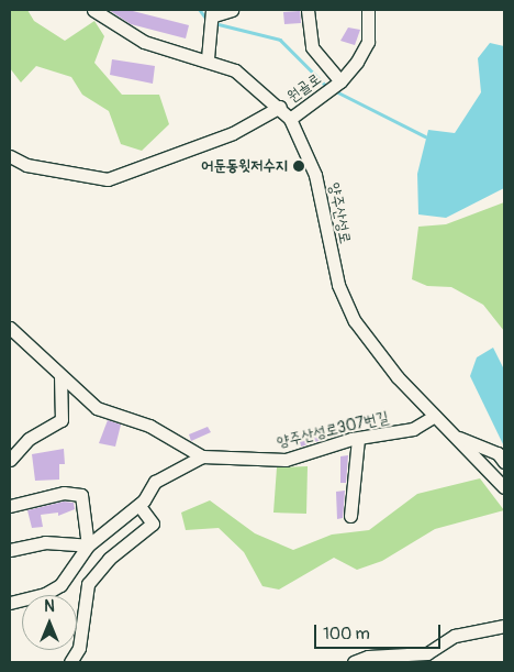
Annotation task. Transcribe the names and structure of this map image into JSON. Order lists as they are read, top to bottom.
{
  "streets": {
    "street": ["원골로", "양주산성로", "양주산성로307번길"]
  },
  "crossings": [
    ["원골로", "양주산성로"],
    ["양주산성로", "양주산성로307번길"]
  ],
  "places": ["어둔동윗저수지"],
  "scale_bar": "100 m",
  "north": "top"
}
